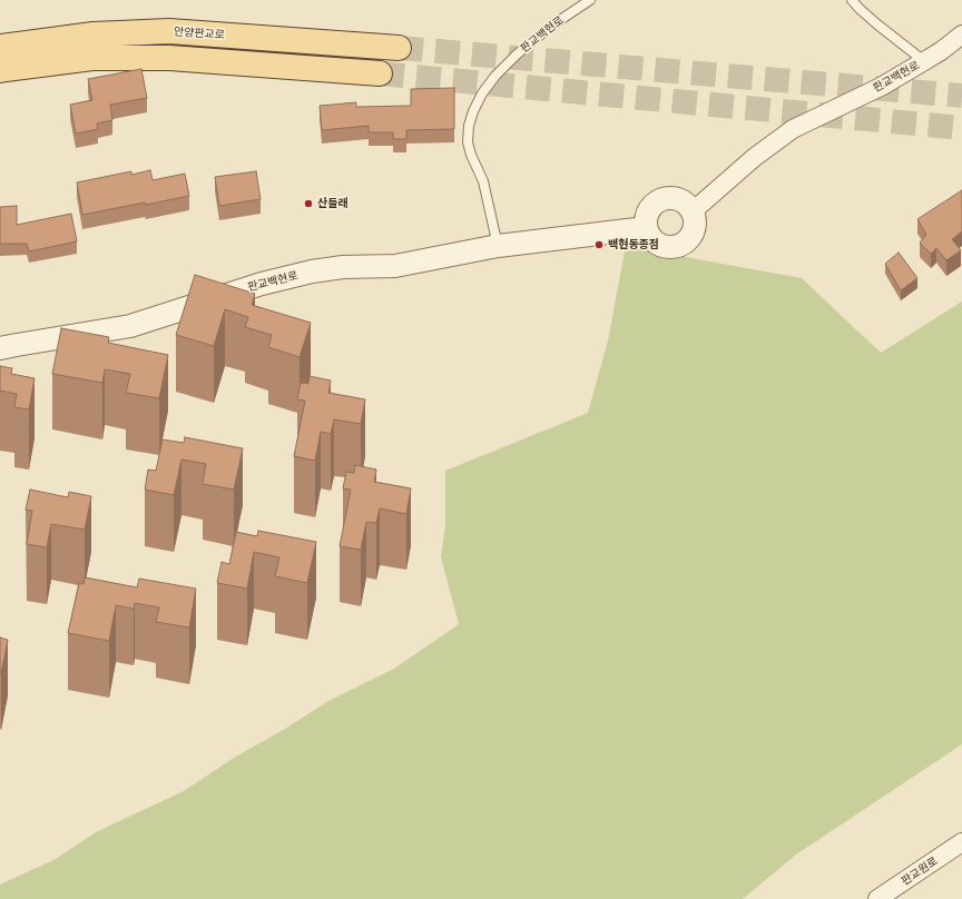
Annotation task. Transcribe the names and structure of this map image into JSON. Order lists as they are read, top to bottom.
{
  "streets": {
    "main road": ["안양판교로"],
    "street": ["판교백현로", "판교원로"]
  },
  "places": ["산들래", "백현동종점"]
}
